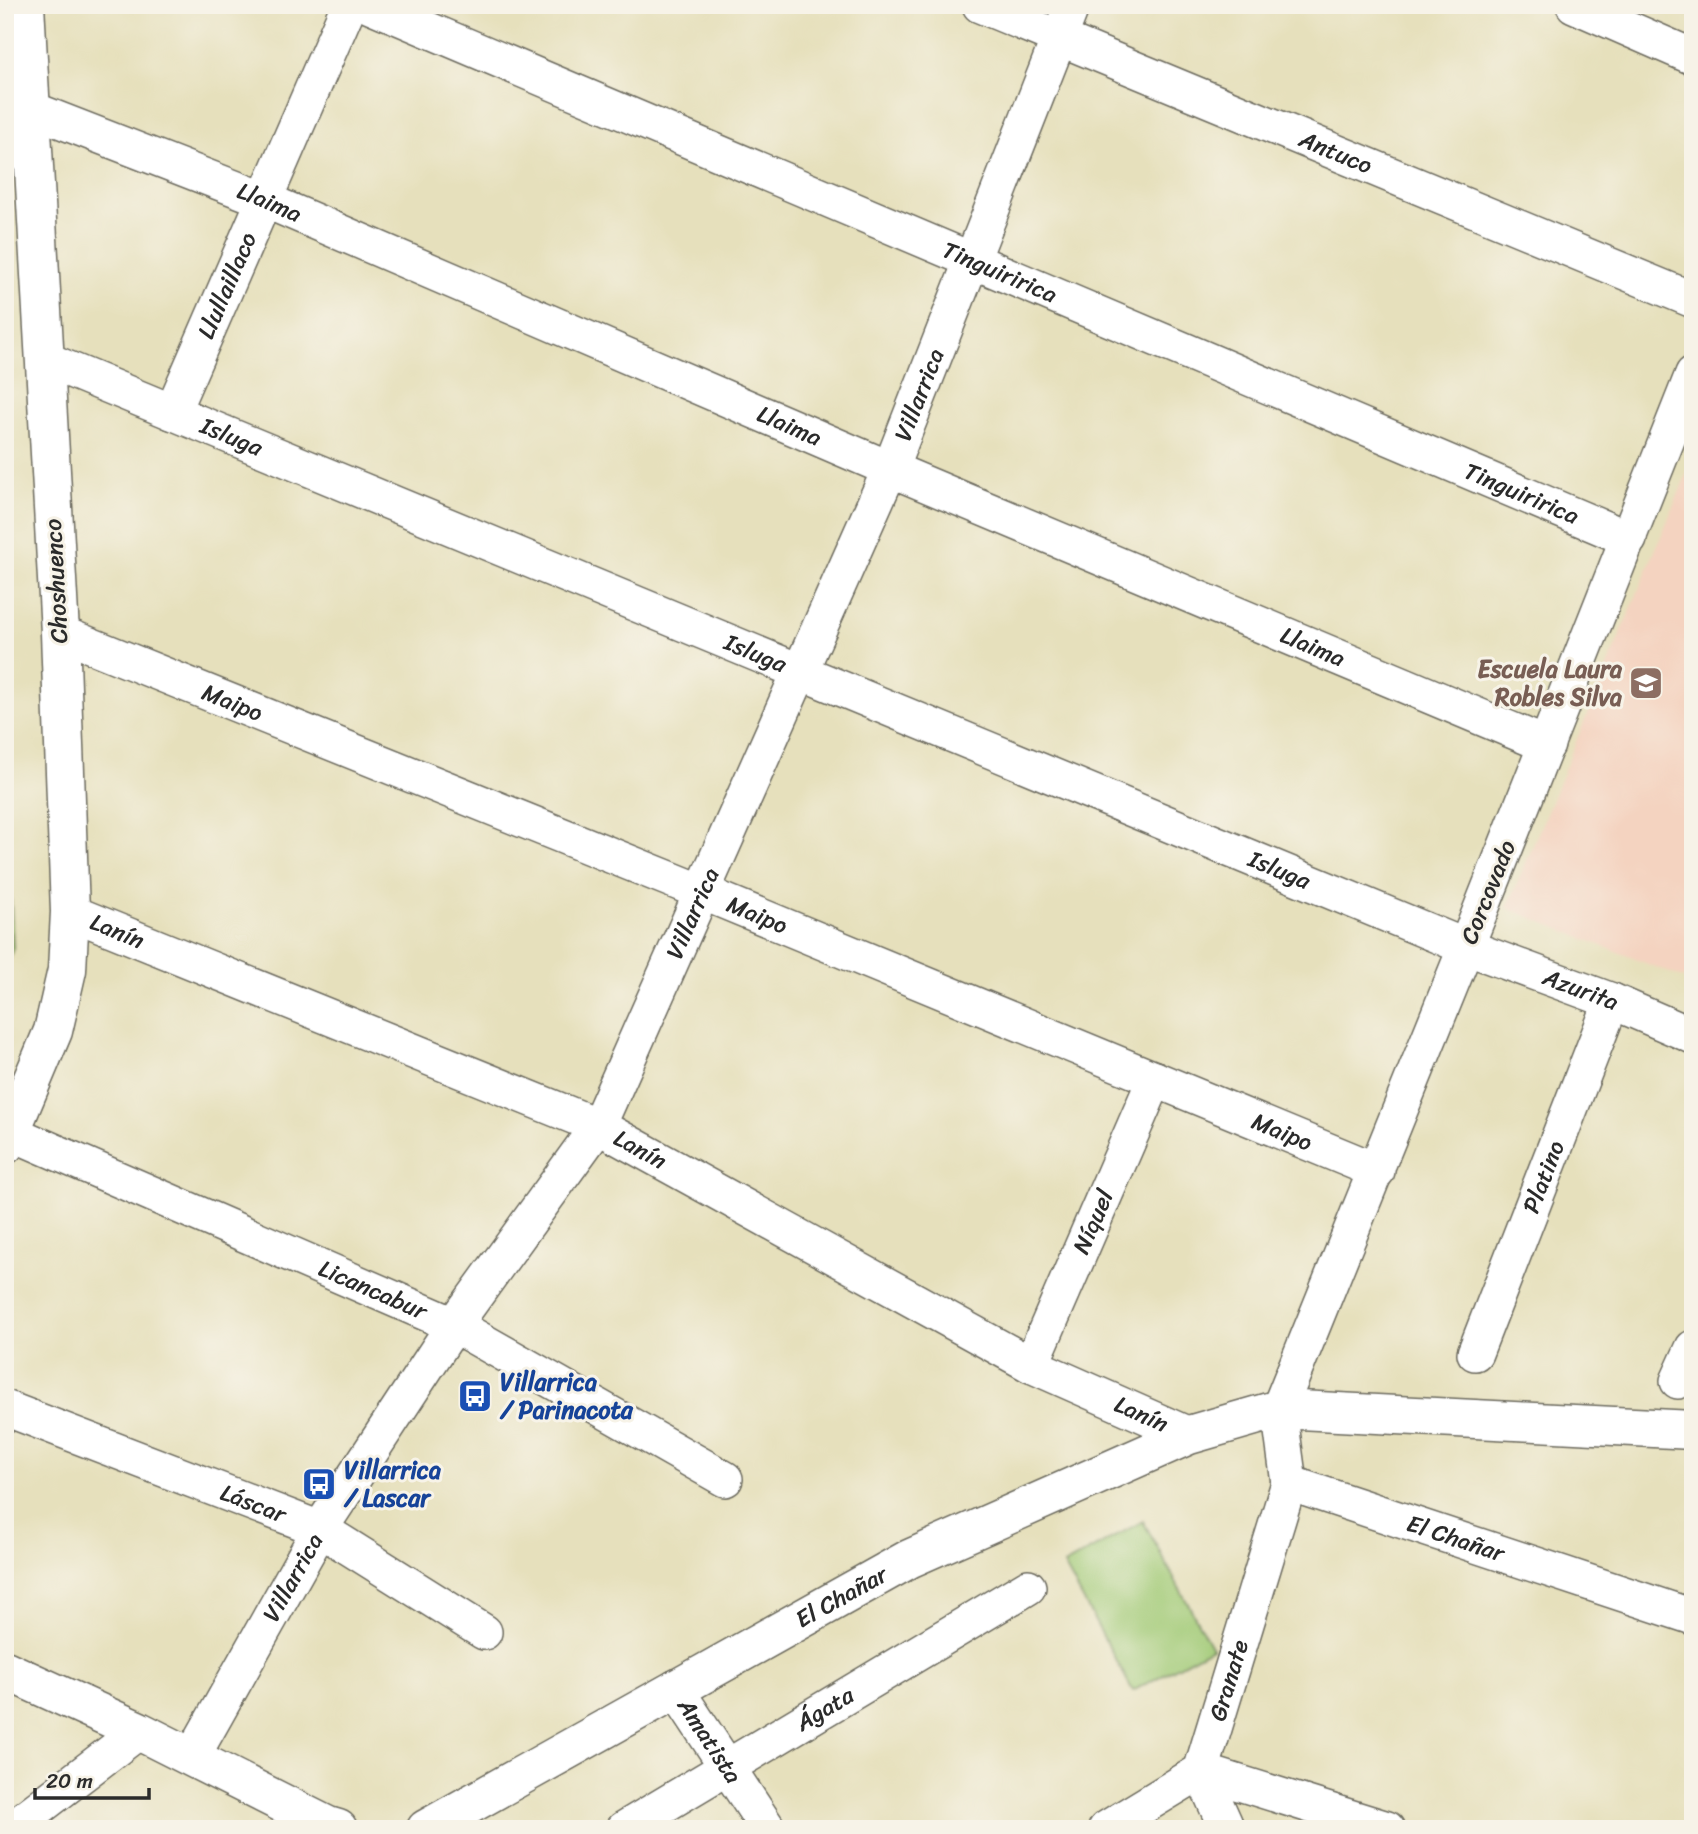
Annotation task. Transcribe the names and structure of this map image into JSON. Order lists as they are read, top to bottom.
{
  "streets": {
    "street": [
      "Antuco",
      "Llaima",
      "Tinguiririca",
      "Llullaillaco",
      "Villarrica",
      "Isluga",
      "Choshuenco",
      "Maipo",
      "Corcovado",
      "Lanín",
      "Azurita",
      "Platino",
      "Níquel",
      "Licancabur",
      "Láscar",
      "El Chañar",
      "Granate",
      "Ágata",
      "Amatista"
    ]
  },
  "crossings": [
    ["Antuco", "Villarrica"],
    ["Llaima", "Llullaillaco"],
    ["Llaima", "Villarrica"],
    ["Llaima", "Choshuenco"],
    ["Llaima", "Corcovado"],
    ["Tinguiririca", "Villarrica"],
    ["Tinguiririca", "Corcovado"],
    ["Llullaillaco", "Isluga"],
    ["Villarrica", "Isluga"],
    ["Villarrica", "Maipo"],
    ["Villarrica", "Lanín"],
    ["Villarrica", "Licancabur"],
    ["Villarrica", "Láscar"],
    ["Isluga", "Choshuenco"],
    ["Isluga", "Corcovado"],
    ["Isluga", "Azurita"],
    ["Choshuenco", "Maipo"],
    ["Choshuenco", "Lanín"],
    ["Choshuenco", "Licancabur"],
    ["Maipo", "Corcovado"],
    ["Maipo", "Níquel"],
    ["Corcovado", "Azurita"],
    ["Corcovado", "El Chañar"],
    ["Lanín", "Níquel"],
    ["Lanín", "El Chañar"],
    ["Azurita", "Platino"],
    ["El Chañar", "Granate"],
    ["El Chañar", "Amatista"],
    ["Ágata", "Amatista"]
  ],
  "places": {
    "school or university": ["Escuela Laura Robles Silva"],
    "bus stop": ["Villarrica / Parinacota", "Villarrica / Lascar"]
  },
  "scale_bar": "20 m"
}
